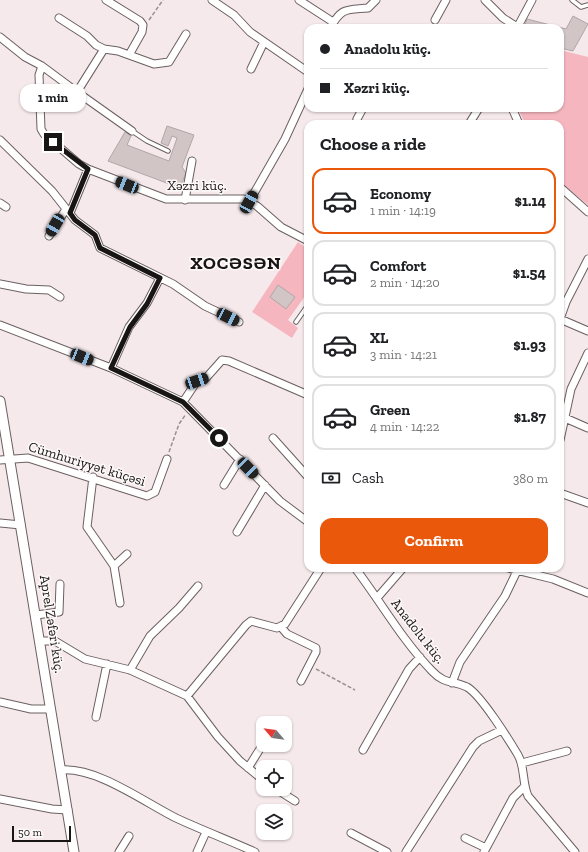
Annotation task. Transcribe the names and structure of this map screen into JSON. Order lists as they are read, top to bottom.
{
  "streets": {
    "street": [
      "Xəzri küç.",
      "Cümhuriyyət küçəsi",
      "Aprel Zəfəri küç.",
      "Anadolu küç."
    ]
  },
  "crossings": [
    ["Cümhuriyyət küçəsi", "Aprel Zəfəri küç."]
  ],
  "districts": ["XOCƏSƏN"],
  "scale_bar": "50 m",
  "north": "top left",
  "page": {
    "banner": ["Anadolu küç.", "Xəzri küç."],
    "bubble": "1 min",
    "heading": "Choose a ride",
    "list": [
      {
        "name": "Economy",
        "note": "1 min · 14:19",
        "value": "$1.14"
      },
      {
        "name": "Comfort",
        "note": "2 min · 14:20",
        "value": "$1.54"
      },
      {
        "name": "XL",
        "note": "3 min · 14:21",
        "value": "$1.93"
      },
      {
        "name": "Green",
        "note": "4 min · 14:22",
        "value": "$1.87"
      }
    ],
    "pay": ["Cash", "380 m"],
    "buttons": "Confirm",
    "scale": "50 m"
  }
}
